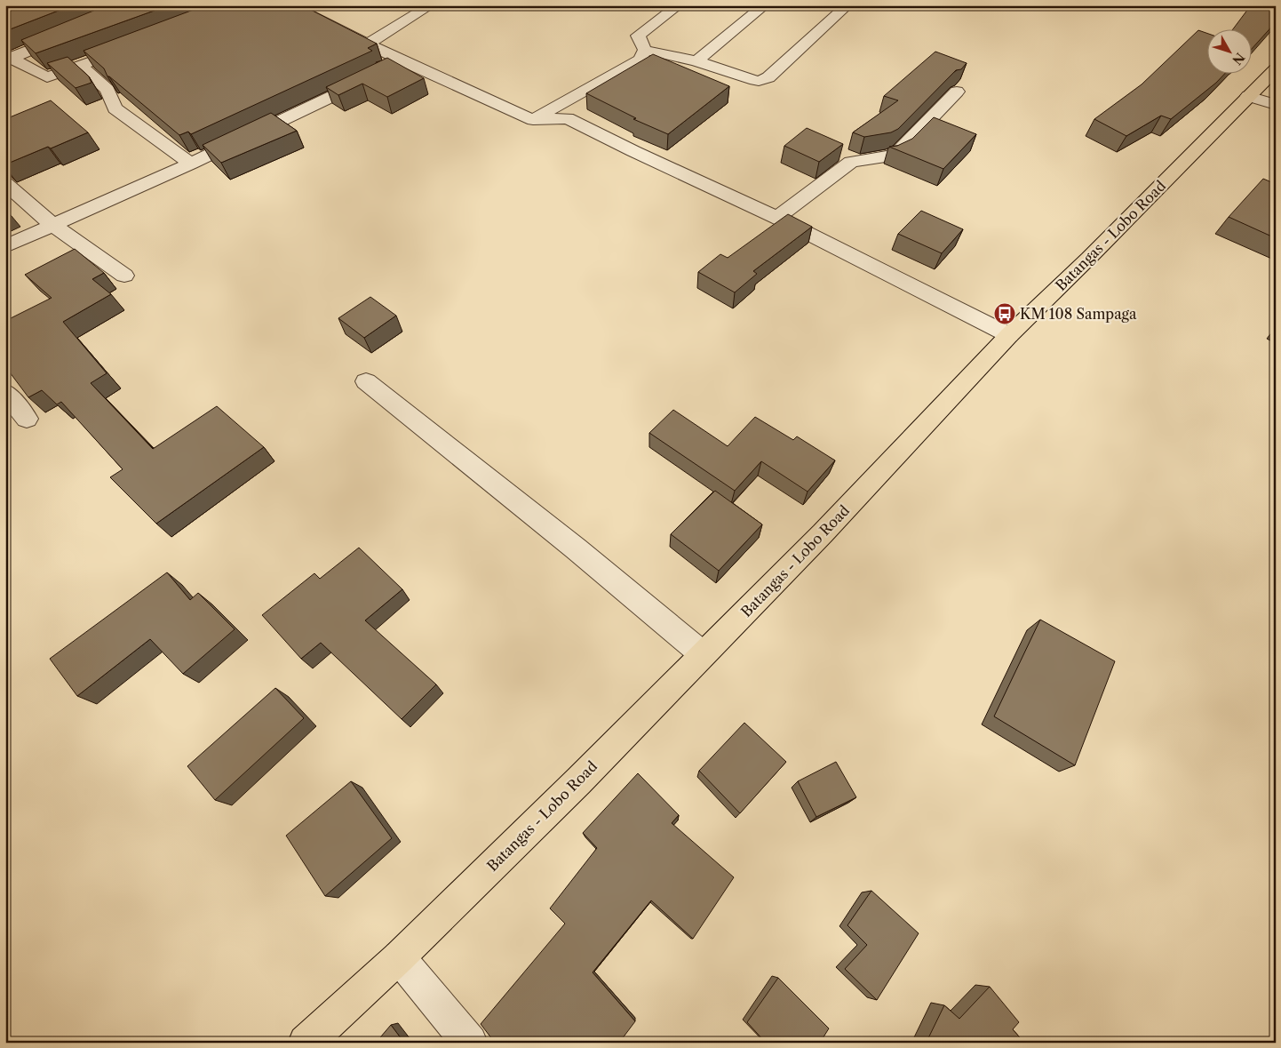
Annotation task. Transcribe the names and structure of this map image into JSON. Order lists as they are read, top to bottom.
{
  "streets": {
    "main road": ["Batangas - Lobo Road"]
  },
  "places": {
    "bus stop": ["KM 108 Sampaga"]
  },
  "north": "bottom right"
}
